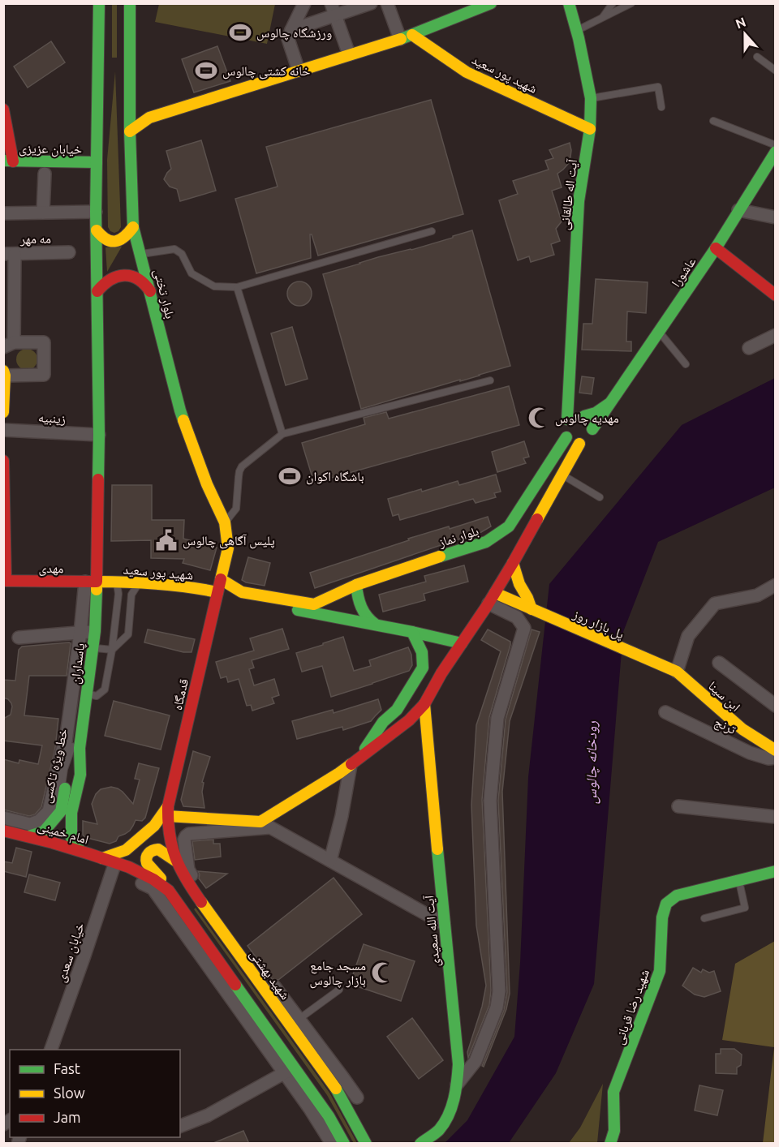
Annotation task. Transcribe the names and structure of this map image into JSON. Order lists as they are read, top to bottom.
{
  "streets": {
    "main road": [
      "شهید پور سعید",
      "خیابان عزیزی",
      "آیت اله طالقانی",
      "عاشورا",
      "بلوار تختی",
      "بلوار نماز",
      "مهدی",
      "پل بازار روز",
      "پاسداران",
      "قدمگاه",
      "ابن سینا",
      "امام خمینی",
      "آیت الله سعیدی",
      "شهید بهشتی",
      "شهید رضا قربانی"
    ],
    "street": [
      "مه مهر",
      "زینبیه",
      "ترنج",
      "خیابان سعدی"
    ],
    "lane": ["خط ویژه تاکسی"]
  },
  "crossings": [
    ["شهید پور سعید", "آیت اله طالقانی"],
    ["شهید پور سعید", "مهدی"],
    ["شهید پور سعید", "پاسداران"],
    ["شهید پور سعید", "قدمگاه"],
    ["آیت اله طالقانی", "عاشورا"],
    ["آیت اله طالقانی", "بلوار نماز"],
    ["عاشورا", "بلوار نماز"],
    ["بلوار تختی", "بلوار نماز"],
    ["بلوار تختی", "قدمگاه"],
    ["بلوار نماز", "قدمگاه"],
    ["مهدی", "پاسداران"],
    ["پل بازار روز", "ابن سینا"],
    ["پاسداران", "خط ویژه تاکسی"],
    ["قدمگاه", "شهید بهشتی"],
    ["امام خمینی", "خیابان سعدی"]
  ],
  "water": ["رودخانه چالوس"],
  "places": {
    "sports": ["ورزشگاه چالوس", "خانه کشتی چالوس", "باشگاه اکوان"],
    "mosque": ["مهدیه چالوس", "مسجد جامع بازار چالوس"],
    "public building": ["پلیس آگاهی چالوس"]
  },
  "legend": ["Fast", "Slow", "Jam"],
  "north": "top"
}
